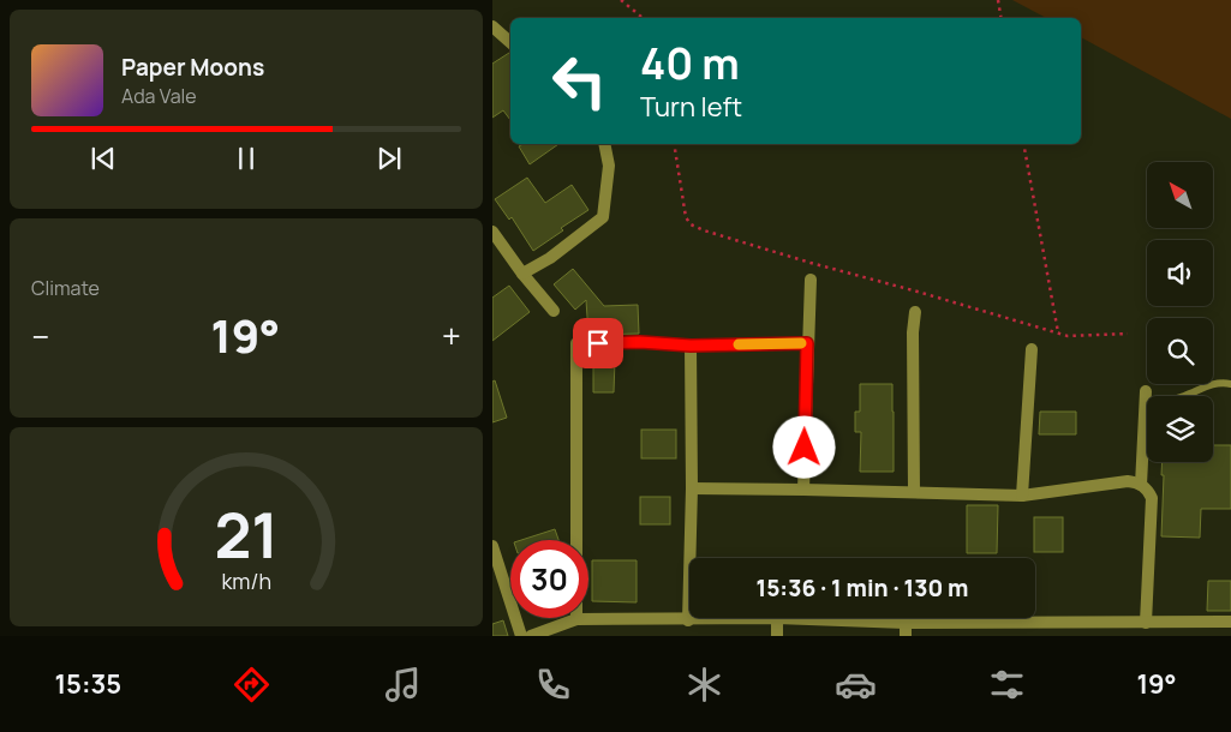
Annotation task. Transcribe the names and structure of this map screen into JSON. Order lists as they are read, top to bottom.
{
  "north": "top left",
  "page": {
    "turn": ["40 m", "Turn left"],
    "song": ["Paper Moons", "Ada Vale"],
    "tile": "Climate",
    "heat": ["−", "19°", "+"],
    "limit": "30",
    "trip": "15:36 · 1 min · 130 m",
    "tabs": ["15:35", "19°"],
    "gauge": ["21", "km/h"]
  }
}
